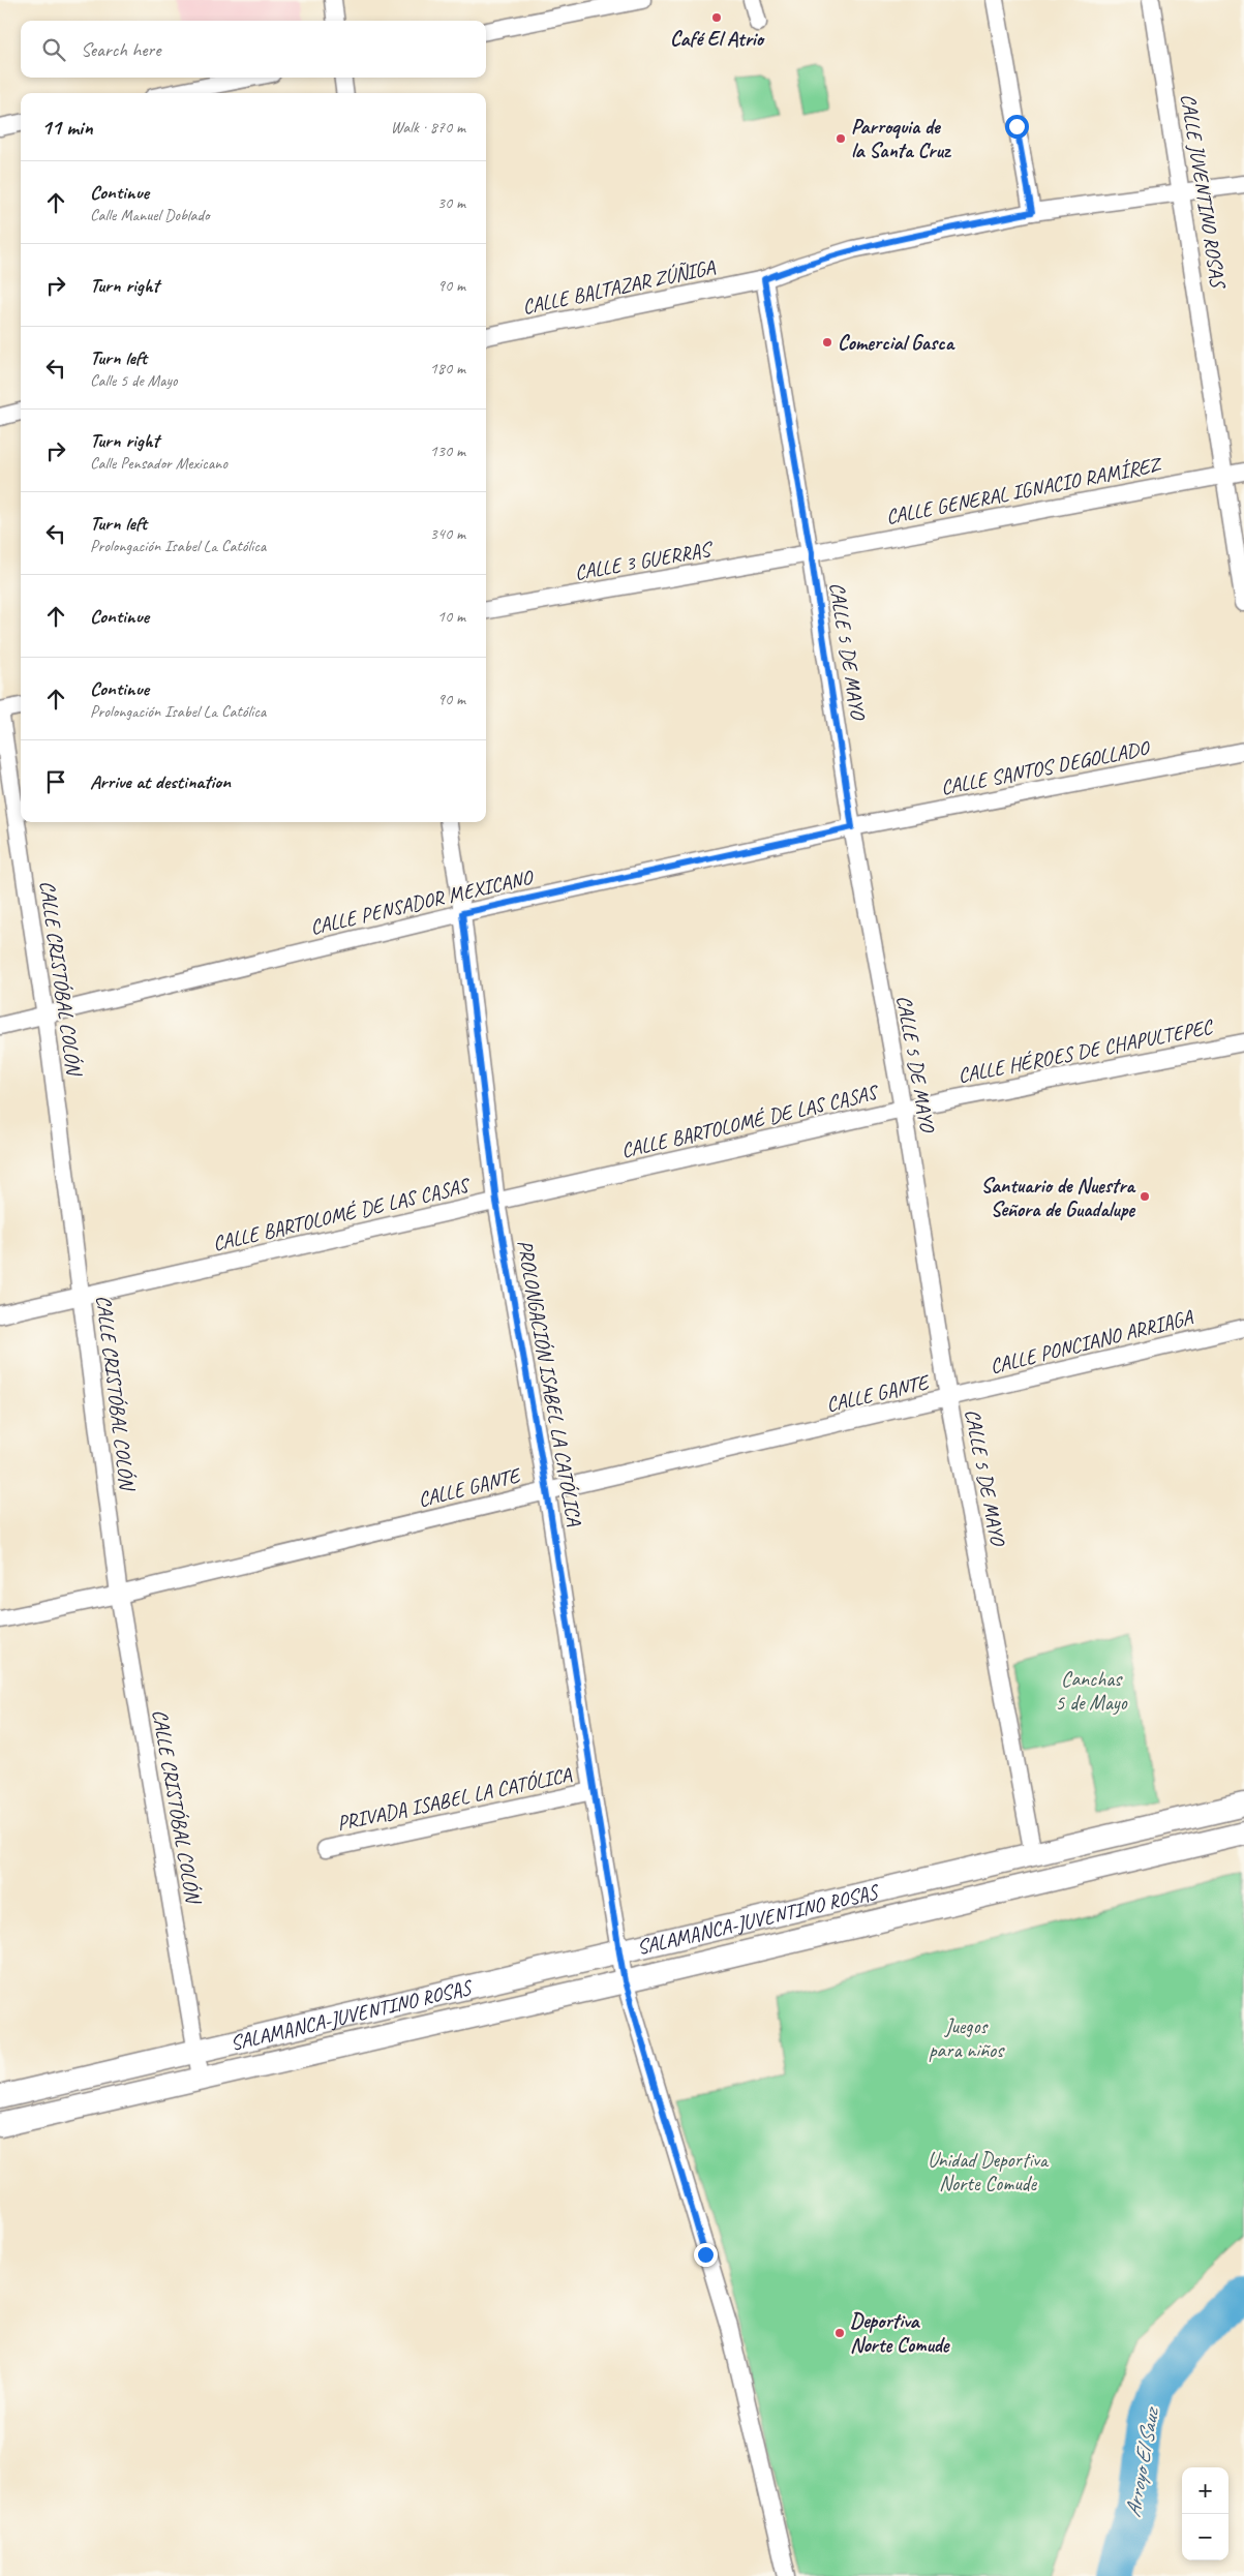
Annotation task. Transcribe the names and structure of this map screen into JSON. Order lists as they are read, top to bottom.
{
  "streets": {
    "street": [
      "CALLE JUVENTINO ROSAS",
      "CALLE BALTAZAR ZÚÑIGA",
      "CALLE GENERAL IGNACIO RAMÍREZ",
      "CALLE 3 GUERRAS",
      "CALLE 5 DE MAYO",
      "CALLE SANTOS DEGOLLADO",
      "CALLE PENSADOR MEXICANO",
      "CALLE CRISTÓBAL COLÓN",
      "CALLE HÉROES DE CHAPULTEPEC",
      "CALLE BARTOLOMÉ DE LAS CASAS",
      "CALLE PONCIANO ARRIAGA",
      "PROLONGACIÓN ISABEL LA CATÓLICA",
      "CALLE GANTE",
      "PRIVADA ISABEL LA CATÓLICA",
      "SALAMANCA-JUVENTINO ROSAS"
    ]
  },
  "crossings": [
    ["CALLE JUVENTINO ROSAS", "CALLE BALTAZAR ZÚÑIGA"],
    ["CALLE JUVENTINO ROSAS", "CALLE GENERAL IGNACIO RAMÍREZ"],
    ["CALLE BALTAZAR ZÚÑIGA", "CALLE 5 DE MAYO"],
    ["CALLE GENERAL IGNACIO RAMÍREZ", "CALLE 3 GUERRAS"],
    ["CALLE GENERAL IGNACIO RAMÍREZ", "CALLE 5 DE MAYO"],
    ["CALLE 3 GUERRAS", "CALLE 5 DE MAYO"],
    ["CALLE 5 DE MAYO", "CALLE SANTOS DEGOLLADO"],
    ["CALLE 5 DE MAYO", "CALLE PENSADOR MEXICANO"],
    ["CALLE 5 DE MAYO", "CALLE HÉROES DE CHAPULTEPEC"],
    ["CALLE 5 DE MAYO", "CALLE BARTOLOMÉ DE LAS CASAS"],
    ["CALLE 5 DE MAYO", "CALLE PONCIANO ARRIAGA"],
    ["CALLE 5 DE MAYO", "CALLE GANTE"],
    ["CALLE 5 DE MAYO", "SALAMANCA-JUVENTINO ROSAS"],
    ["CALLE SANTOS DEGOLLADO", "CALLE PENSADOR MEXICANO"],
    ["CALLE PENSADOR MEXICANO", "CALLE CRISTÓBAL COLÓN"],
    ["CALLE PENSADOR MEXICANO", "PROLONGACIÓN ISABEL LA CATÓLICA"],
    ["CALLE CRISTÓBAL COLÓN", "CALLE BARTOLOMÉ DE LAS CASAS"],
    ["CALLE CRISTÓBAL COLÓN", "CALLE GANTE"],
    ["CALLE CRISTÓBAL COLÓN", "SALAMANCA-JUVENTINO ROSAS"],
    ["CALLE HÉROES DE CHAPULTEPEC", "CALLE BARTOLOMÉ DE LAS CASAS"],
    ["CALLE BARTOLOMÉ DE LAS CASAS", "PROLONGACIÓN ISABEL LA CATÓLICA"],
    ["CALLE PONCIANO ARRIAGA", "CALLE GANTE"],
    ["PROLONGACIÓN ISABEL LA CATÓLICA", "CALLE GANTE"],
    ["PROLONGACIÓN ISABEL LA CATÓLICA", "PRIVADA ISABEL LA CATÓLICA"],
    ["PROLONGACIÓN ISABEL LA CATÓLICA", "SALAMANCA-JUVENTINO ROSAS"]
  ],
  "water": ["Arroyo El Sauz"],
  "parks": ["Canchas 5 de Mayo", "Juegos para niños", "Unidad Deportiva Norte Comude"],
  "places": [
    "Café El Atrio",
    "Parroquia de la Santa Cruz",
    "Comercial Gasca",
    "Santuario de Nuestra Señora de Guadalupe",
    "Deportiva Norte Comude"
  ],
  "page": {
    "search": "Search here",
    "heading": ["11 min", "Walk · 870 m"],
    "list": [
      ["Continue", "Calle Manuel Doblado", "30 m"],
      ["Turn right", "90 m"],
      ["Turn left", "Calle 5 de Mayo", "180 m"],
      ["Turn right", "Calle Pensador Mexicano", "130 m"],
      ["Turn left", "Prolongación Isabel La Católica", "340 m"],
      ["Continue", "10 m"],
      ["Continue", "Prolongación Isabel La Católica", "90 m"],
      "Arrive at destination"
    ],
    "map_buttons": ["+", "−"]
  }
}
